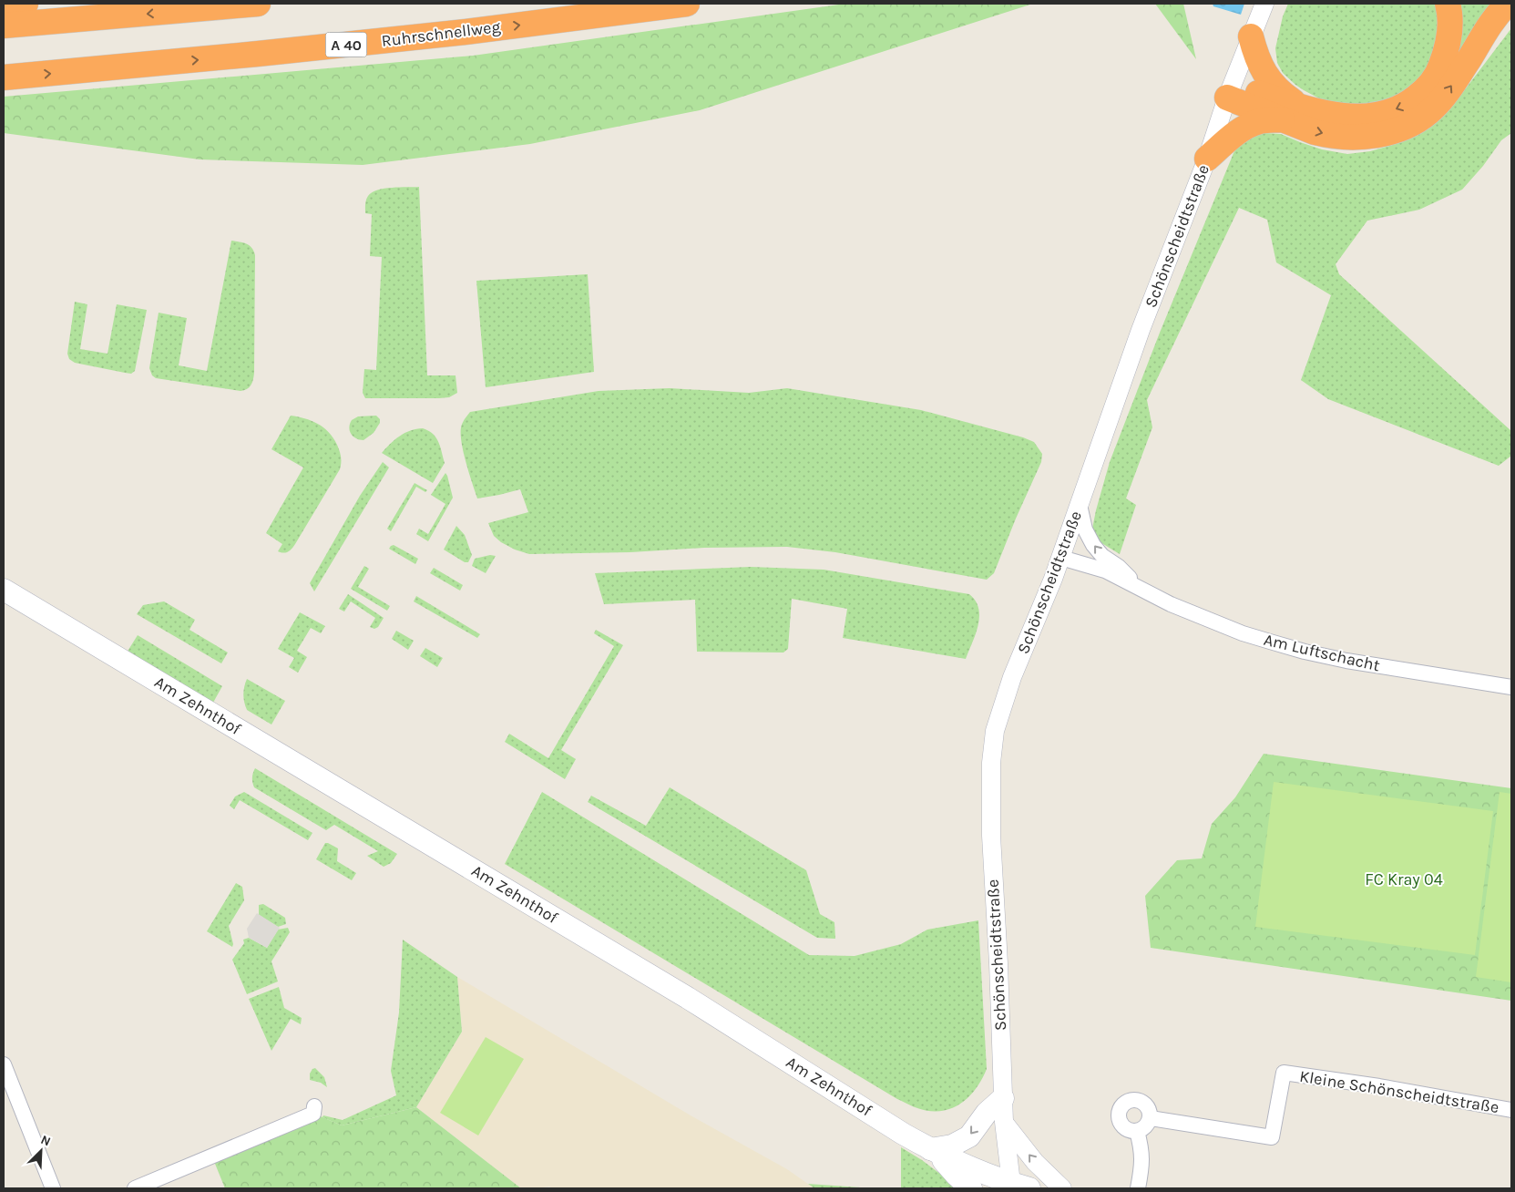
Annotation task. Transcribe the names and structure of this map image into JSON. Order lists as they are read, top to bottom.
{
  "streets": {
    "highway": ["Ruhrschnellweg", "A 40"],
    "main road": ["Am Zehnthof"],
    "street": ["Schönscheidtstraße", "Am Luftschacht", "Kleine Schönscheidtstraße"]
  },
  "crossings": [
    ["Schönscheidtstraße", "Am Luftschacht"],
    ["Schönscheidtstraße", "Am Zehnthof"]
  ],
  "parks": ["FC Kray 04"],
  "north": "top right"
}
